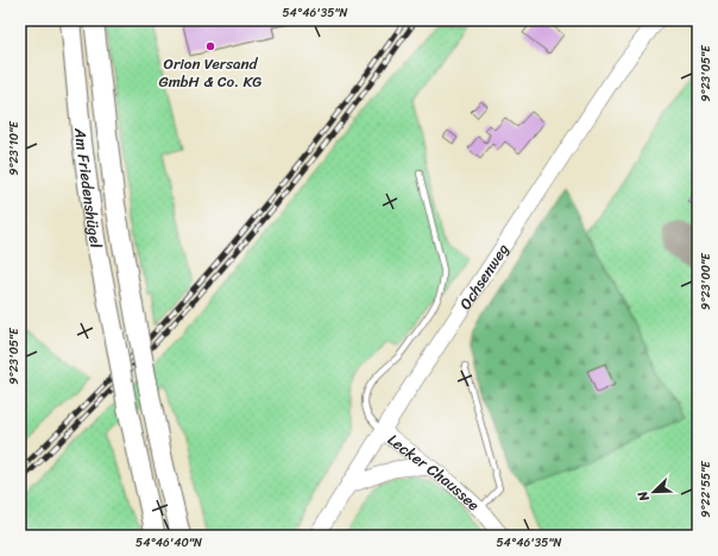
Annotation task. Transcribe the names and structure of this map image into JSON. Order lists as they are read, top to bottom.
{
  "streets": {
    "highway": ["Am Friedenshügel"],
    "main road": ["Ochsenweg", "Lecker Chaussee"]
  },
  "crossings": [
    ["Ochsenweg", "Lecker Chaussee"]
  ],
  "places": ["Orion Versand GmbH & Co. KG"],
  "north": "bottom left",
  "coordinates": [
    "54°46'35\"N",
    "9°23'05\"E",
    "9°23'10\"E",
    "9°23'00\"E",
    "9°22'55\"E",
    "54°46'40\"N"
  ]
}
